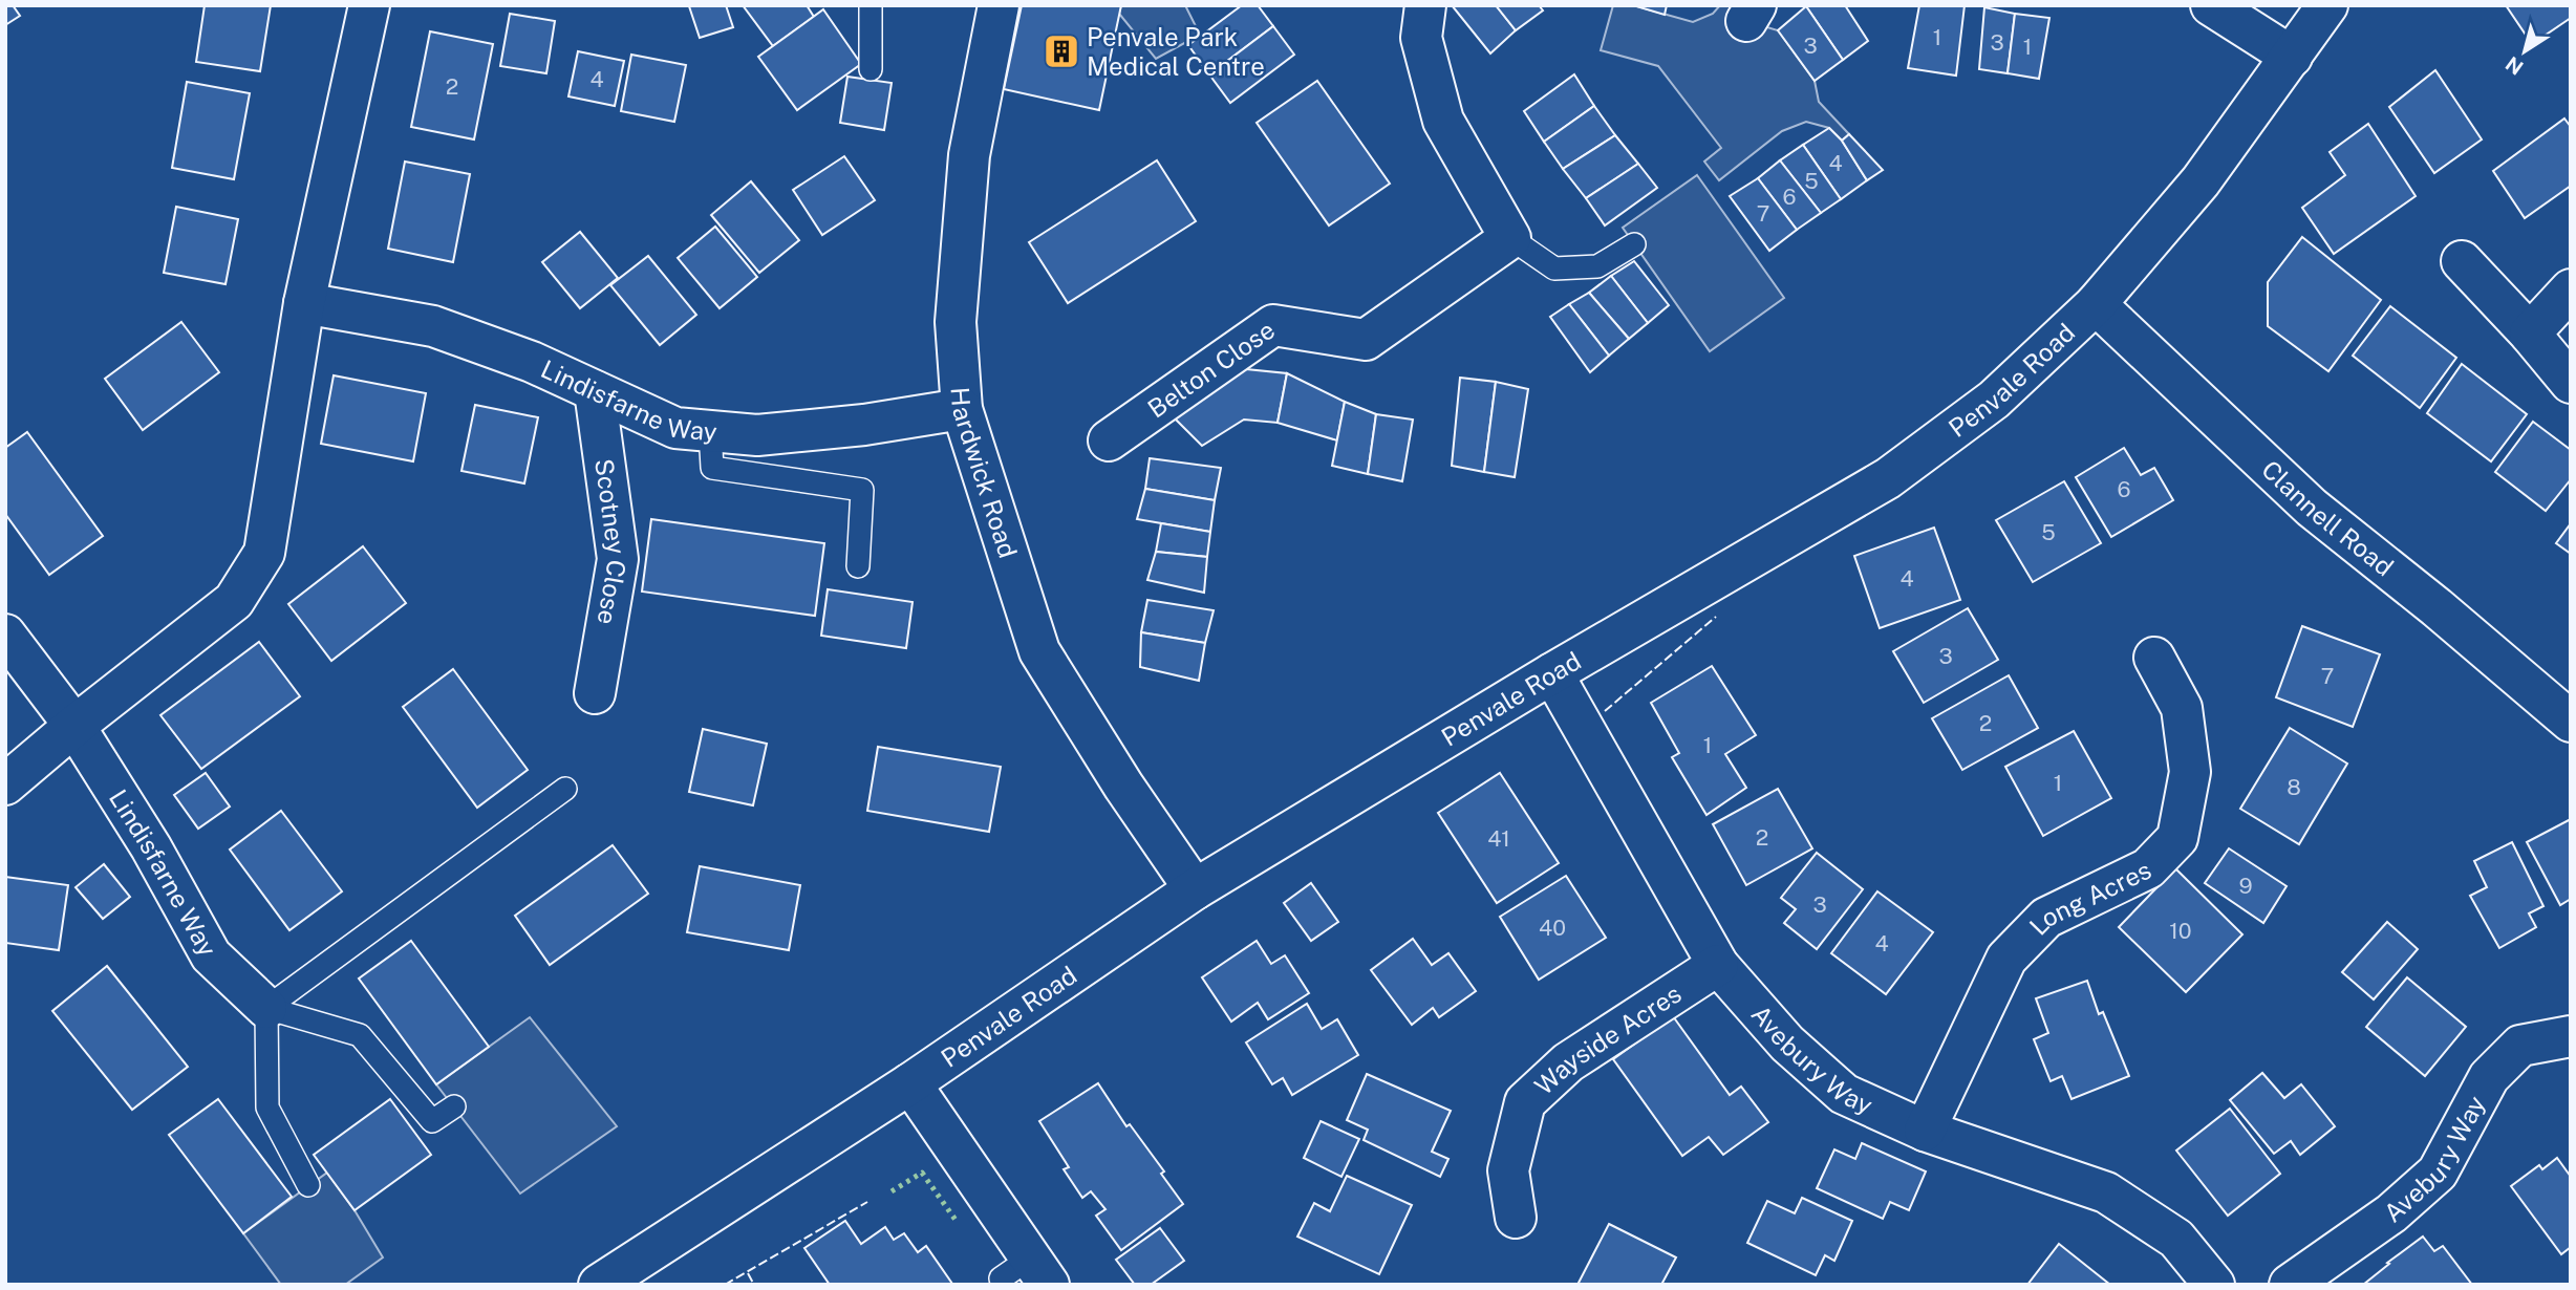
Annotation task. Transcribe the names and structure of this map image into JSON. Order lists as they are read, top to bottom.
{
  "streets": {
    "street": [
      "Belton Close",
      "Penvale Road",
      "Lindisfarne Way",
      "Hardwick Road",
      "Clannell Road",
      "Scotney Close",
      "Long Acres",
      "Wayside Acres",
      "Avebury Way"
    ]
  },
  "crossings": [
    ["Penvale Road", "Hardwick Road"],
    ["Penvale Road", "Clannell Road"],
    ["Penvale Road", "Avebury Way"],
    ["Lindisfarne Way", "Hardwick Road"],
    ["Lindisfarne Way", "Scotney Close"],
    ["Long Acres", "Avebury Way"],
    ["Wayside Acres", "Avebury Way"]
  ],
  "places": {
    "building": ["Penvale Park Medical Centre"]
  },
  "house_numbers": [
    "1",
    "3",
    "3",
    "1",
    "4",
    "2",
    "4",
    "5",
    "6",
    "7",
    "6",
    "5",
    "4",
    "3",
    "7",
    "2",
    "1",
    "1",
    "8",
    "2",
    "41",
    "9",
    "3",
    "40",
    "10",
    "4"
  ],
  "north": "bottom left"
}
